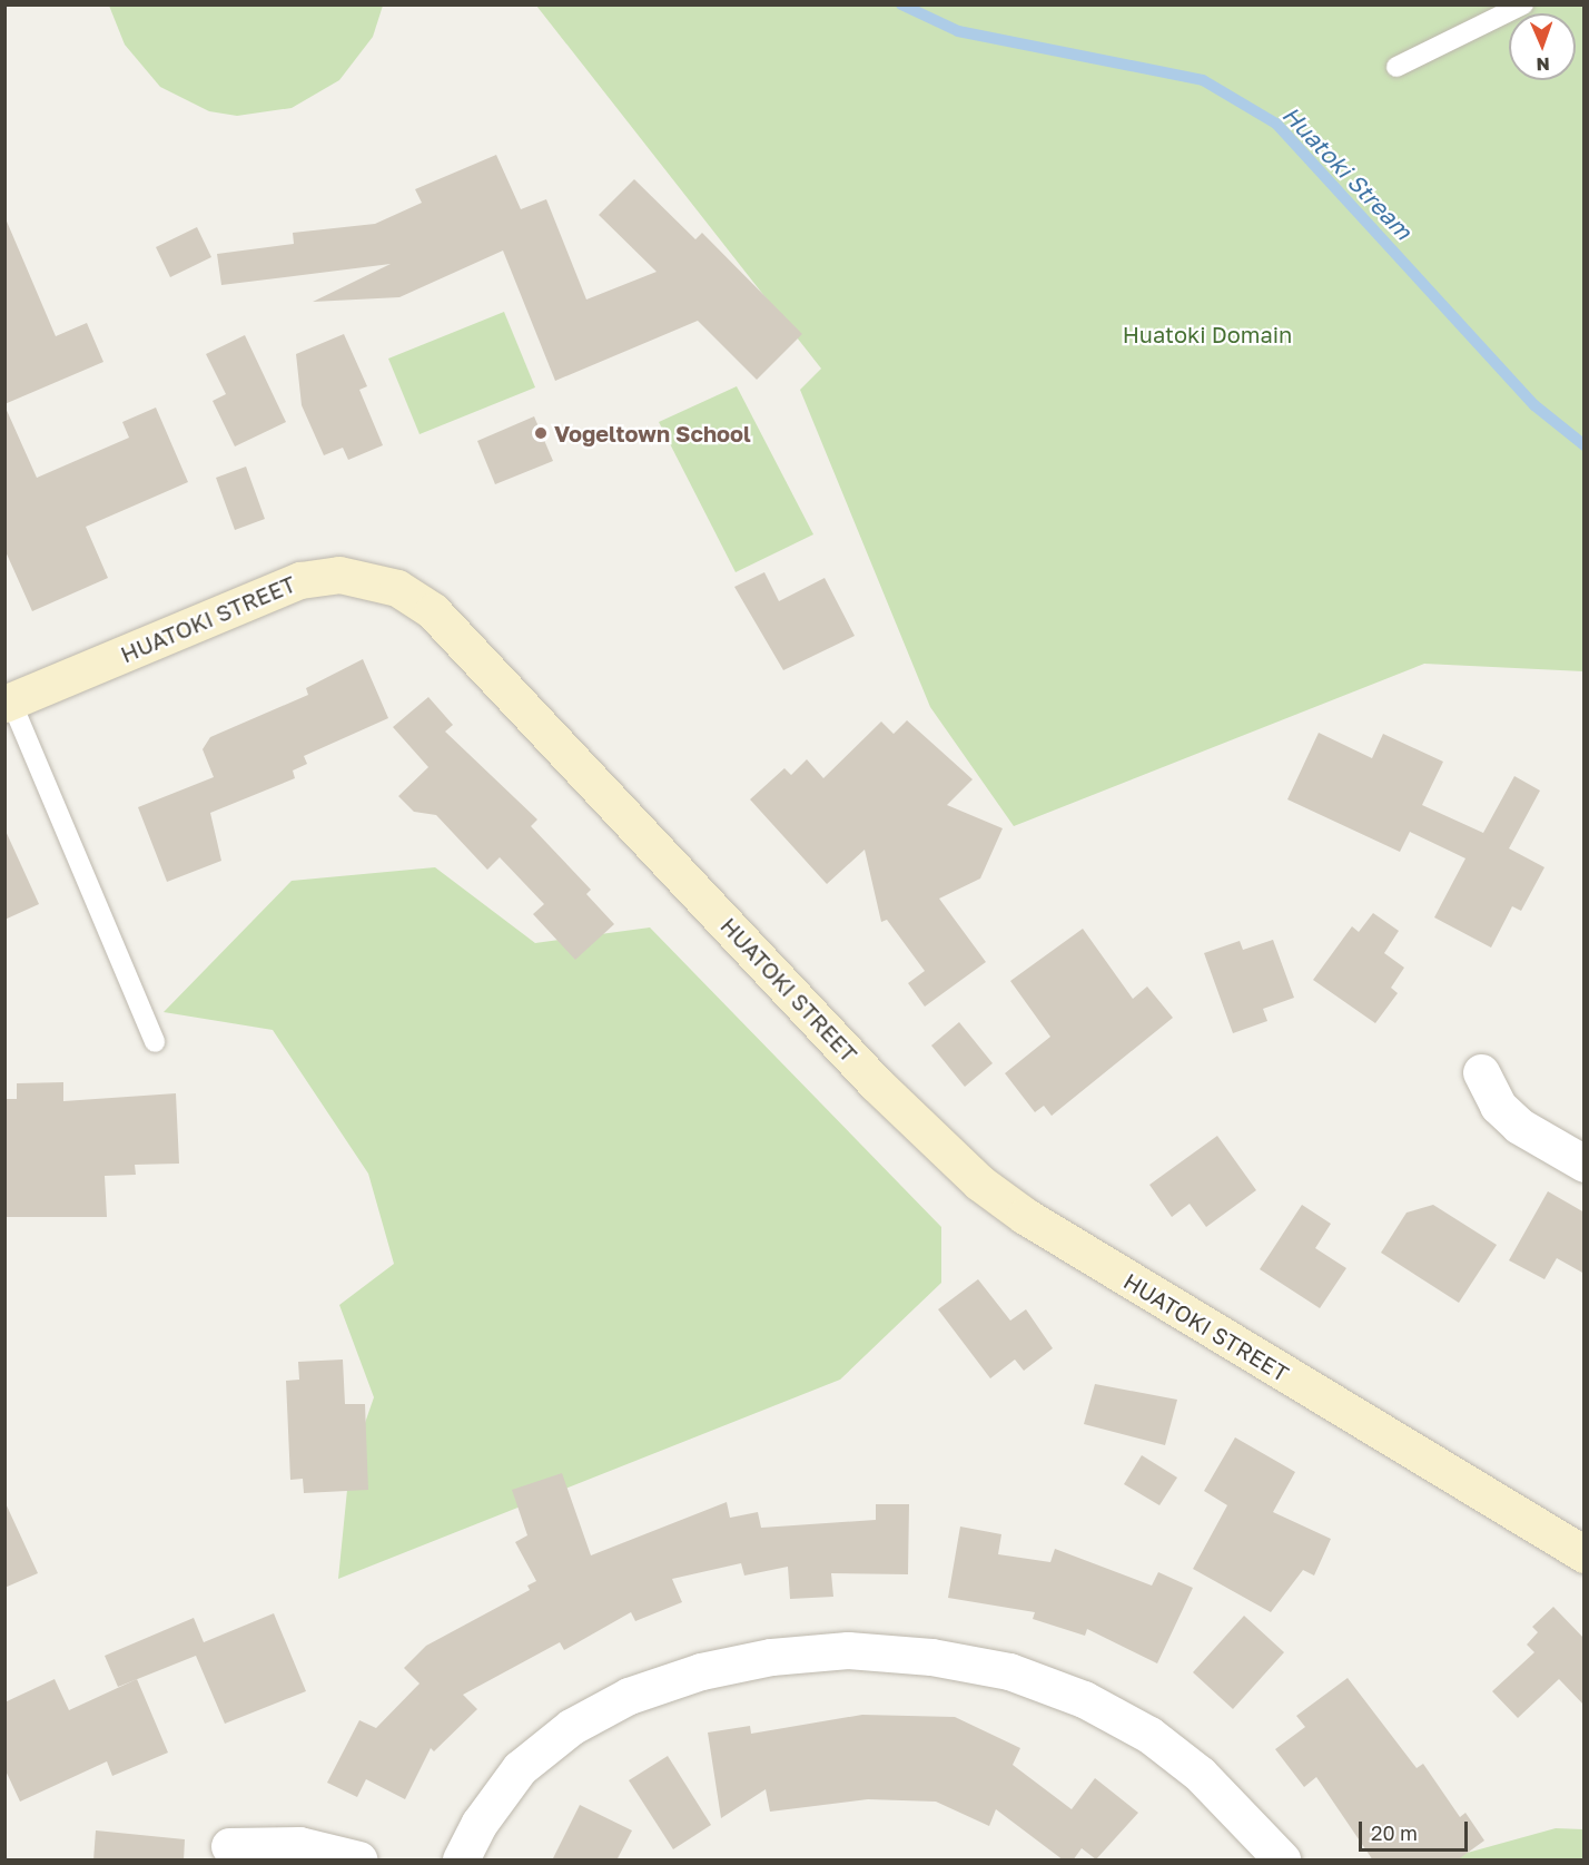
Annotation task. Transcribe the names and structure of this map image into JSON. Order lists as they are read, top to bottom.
{
  "streets": {
    "main road": ["HUATOKI STREET"]
  },
  "water": ["Huatoki Stream"],
  "parks": ["Huatoki Domain"],
  "places": ["Vogeltown School"],
  "scale_bar": "20 m",
  "north": "bottom"
}
